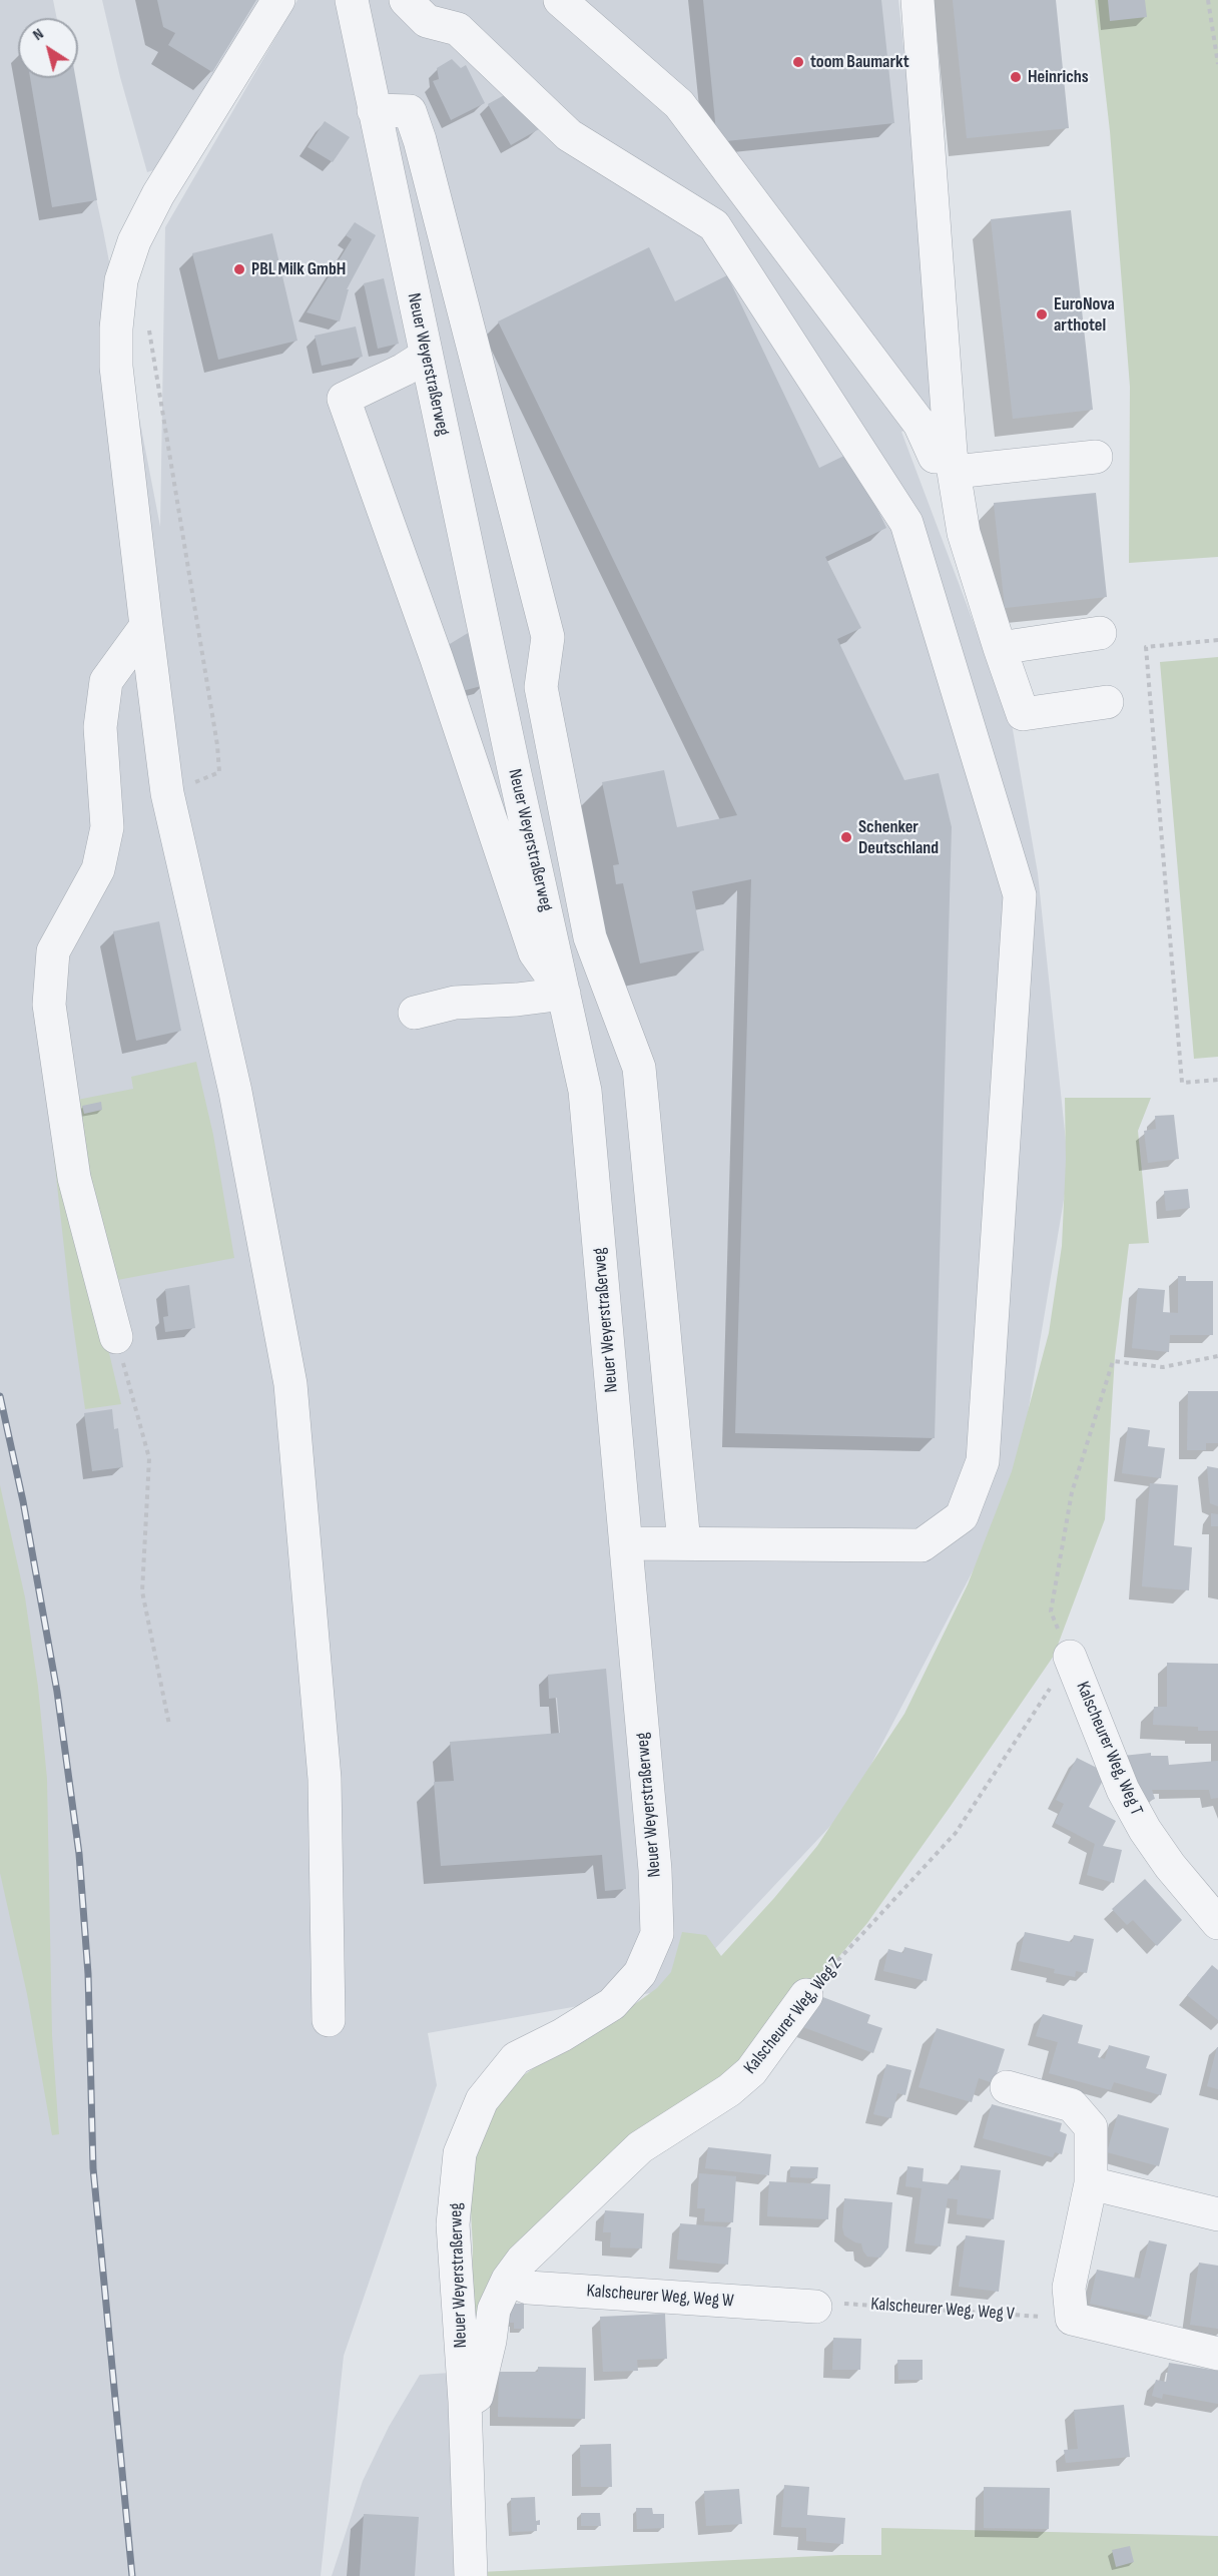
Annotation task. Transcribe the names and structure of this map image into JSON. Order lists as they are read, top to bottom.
{
  "streets": {
    "street": [
      "Neuer Weyerstraßerweg",
      "Kalscheurer Weg, Weg T",
      "Kalscheurer Weg, Weg Z",
      "Kalscheurer Weg, Weg W"
    ],
    "path": ["Kalscheurer Weg, Weg V"]
  },
  "crossings": [
    ["Neuer Weyerstraßerweg", "Kalscheurer Weg, Weg Z"],
    ["Kalscheurer Weg, Weg T", "Kalscheurer Weg, Weg Z"],
    ["Kalscheurer Weg, Weg Z", "Kalscheurer Weg, Weg W"],
    ["Kalscheurer Weg, Weg W", "Kalscheurer Weg, Weg V"]
  ],
  "places": [
    "toom Baumarkt",
    "Heinrichs",
    "PBL Milk GmbH",
    "EuroNova arthotel",
    "Schenker Deutschland"
  ],
  "north": "top left"
}
